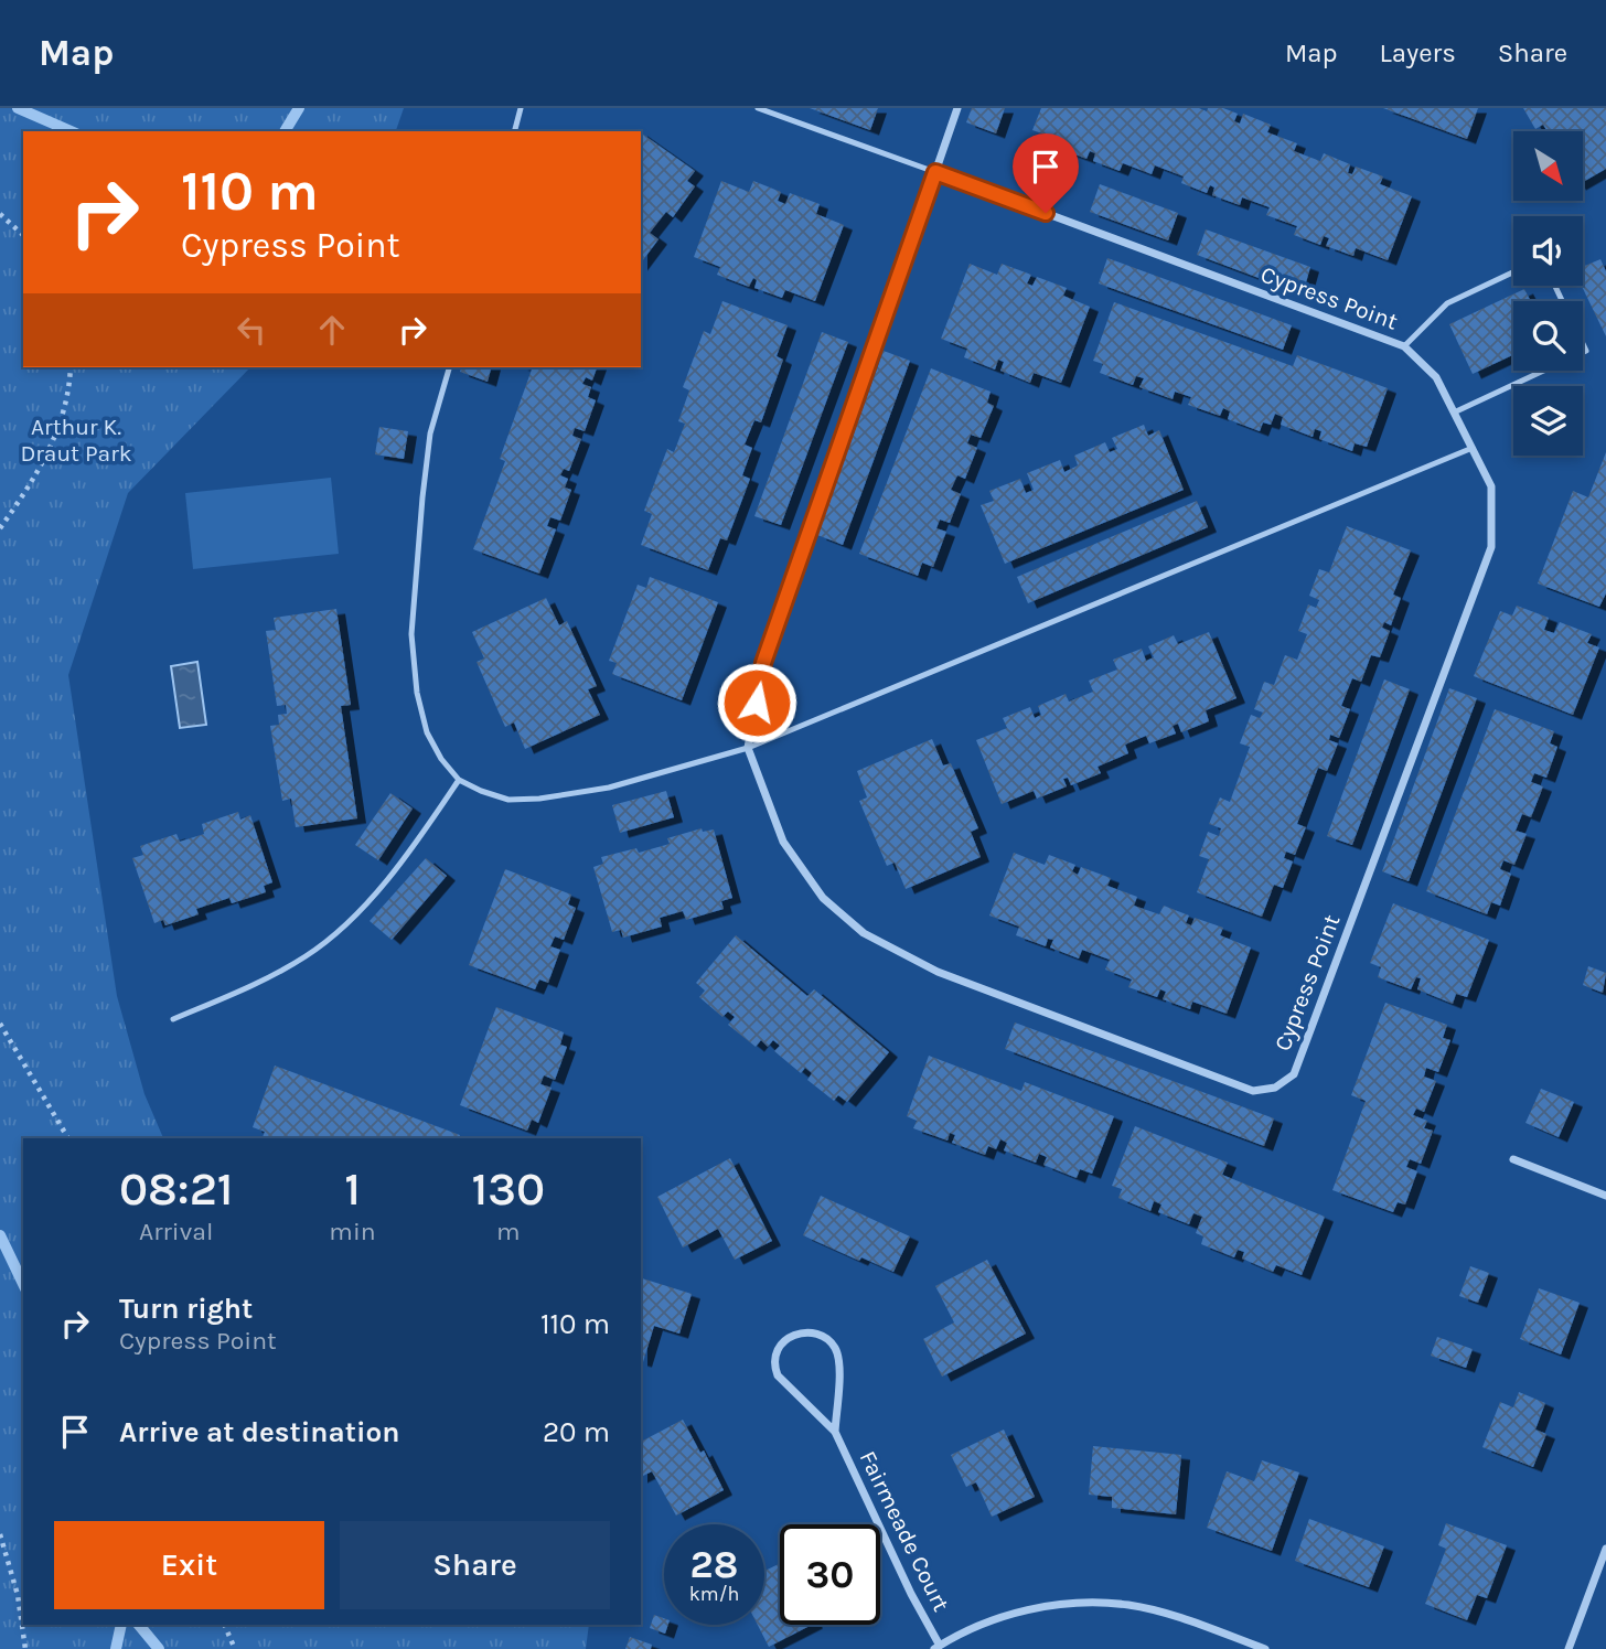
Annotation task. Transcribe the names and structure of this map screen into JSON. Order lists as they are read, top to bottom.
{
  "streets": {
    "street": ["Cypress Point", "Fairmeade Court"]
  },
  "parks": ["Arthur K. Draut Park"],
  "north": "bottom right",
  "page": {
    "header": "Map",
    "nav": ["Map", "Layers", "Share"],
    "turn": ["110 m", "Cypress Point"],
    "eta": [
      "08:21",
      "Arrival",
      "1",
      "min",
      "130",
      "m"
    ],
    "list": [
      {
        "name": "Turn right",
        "note": "Cypress Point",
        "value": "110 m"
      },
      {
        "name": "Arrive at destination",
        "value": "20 m"
      }
    ],
    "buttons": ["Exit", "Share"],
    "speed": "28 km/h",
    "limit": "30"
  }
}
